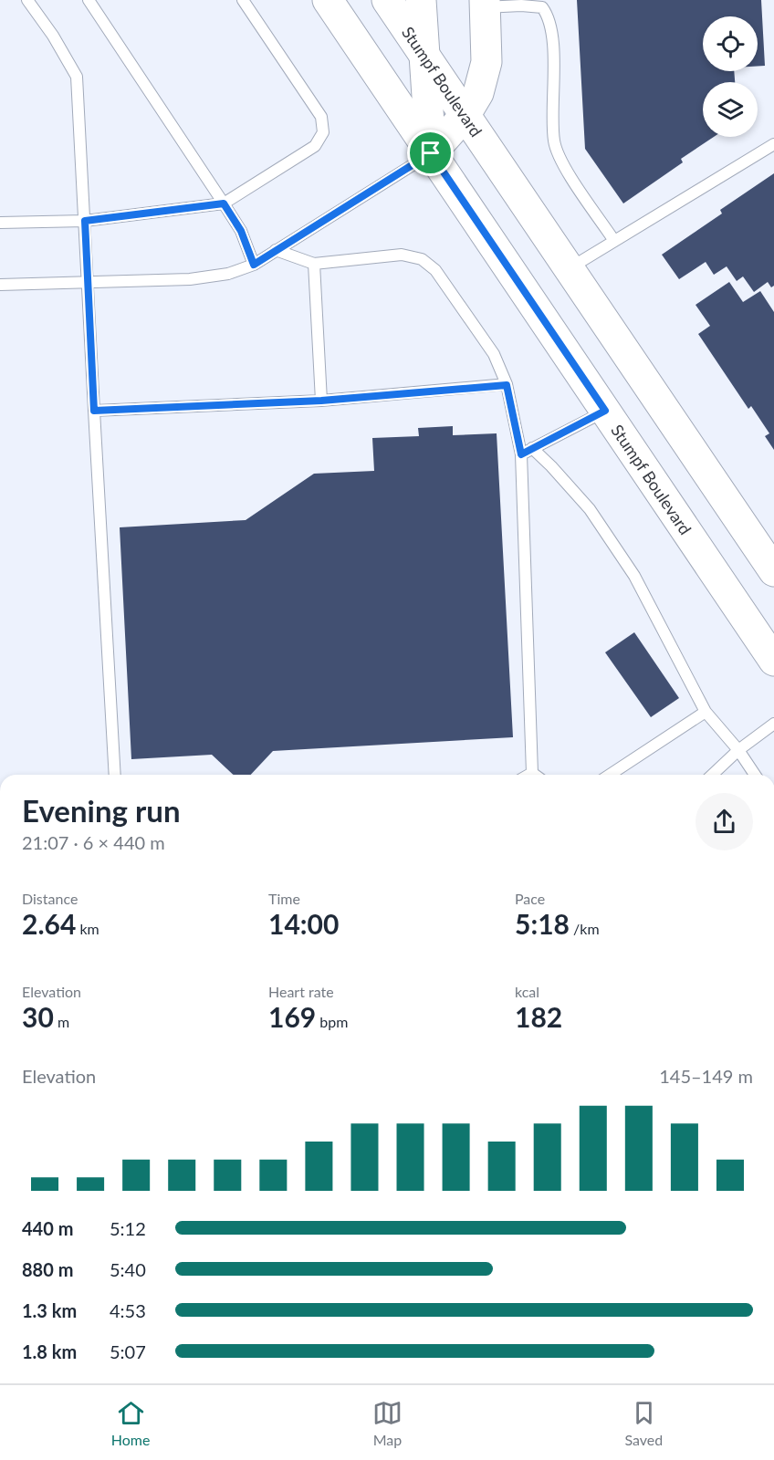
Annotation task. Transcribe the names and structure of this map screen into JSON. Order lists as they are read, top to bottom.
{
  "streets": {
    "main road": ["Stumpf Boulevard"]
  },
  "page": {
    "heading": ["Evening run", "21:07 · 6 × 440 m"],
    "stats": [
      ["Distance", "2.64 km"],
      ["Time", "14:00"],
      ["Pace", "5:18 /km"],
      ["Elevation", "30 m"],
      ["Heart rate", "169 bpm"],
      ["kcal", "182"]
    ],
    "chart": ["Elevation", "145–149 m"],
    "list": [
      {
        "name": "440 m",
        "note": "5:12"
      },
      {
        "name": "880 m",
        "note": "5:40"
      },
      {
        "name": "1.3 km",
        "note": "4:53"
      },
      {
        "name": "1.8 km",
        "note": "5:07"
      }
    ],
    "tabs": ["Home", "Map", "Saved"]
  }
}
